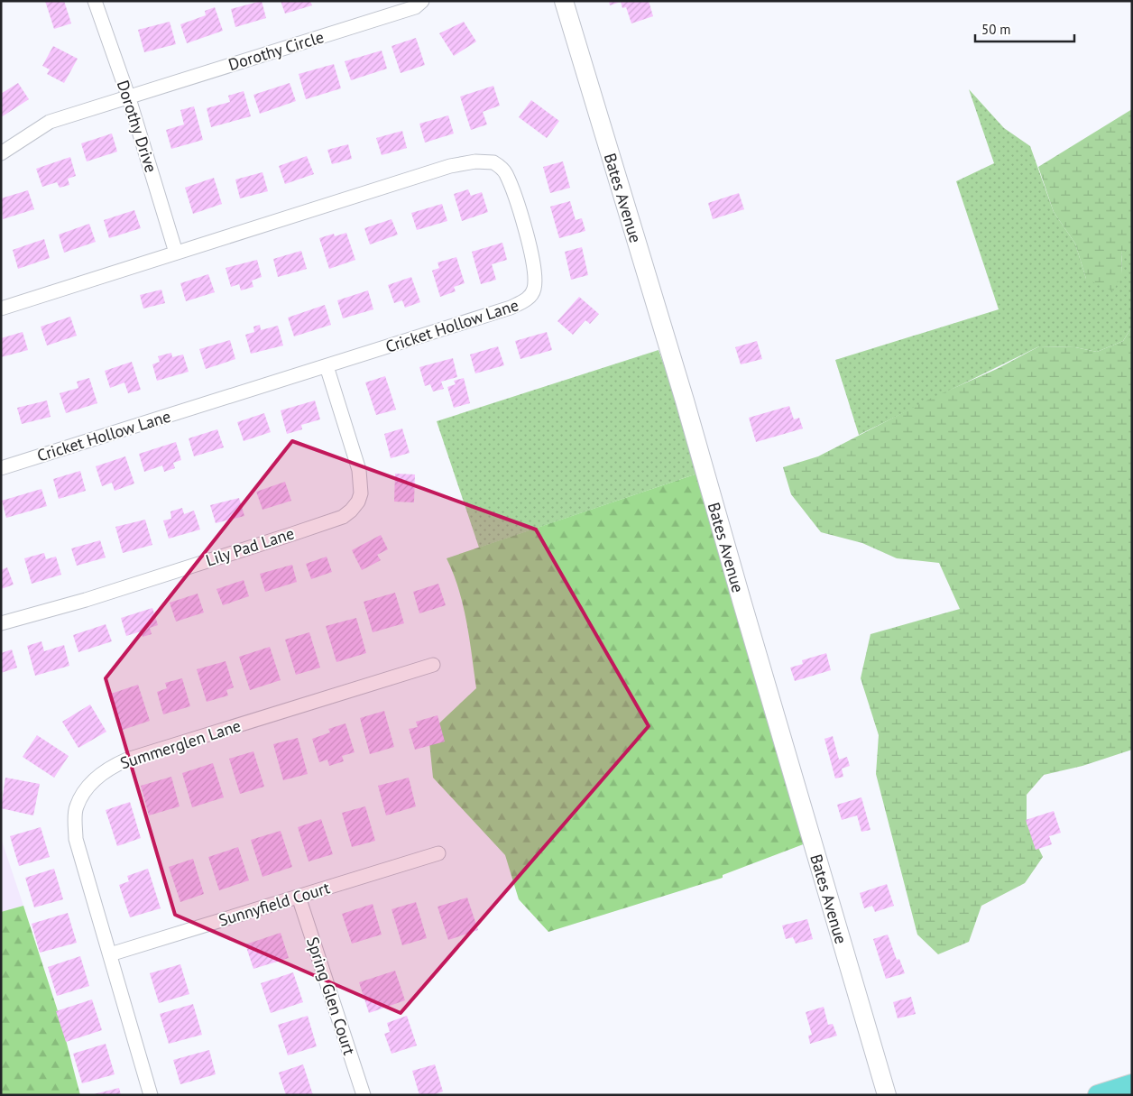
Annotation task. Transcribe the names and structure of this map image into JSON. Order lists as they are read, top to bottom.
{
  "streets": {
    "street": [
      "Dorothy Circle",
      "Dorothy Drive",
      "Bates Avenue",
      "Cricket Hollow Lane",
      "Lily Pad Lane",
      "Summerglen Lane",
      "Sunnyfield Court",
      "Spring Glen Court"
    ]
  },
  "crossings": [
    ["Dorothy Circle", "Dorothy Drive"],
    ["Dorothy Drive", "Cricket Hollow Lane"],
    ["Cricket Hollow Lane", "Lily Pad Lane"],
    ["Summerglen Lane", "Sunnyfield Court"],
    ["Sunnyfield Court", "Spring Glen Court"]
  ],
  "scale_bar": "50 m"
}
